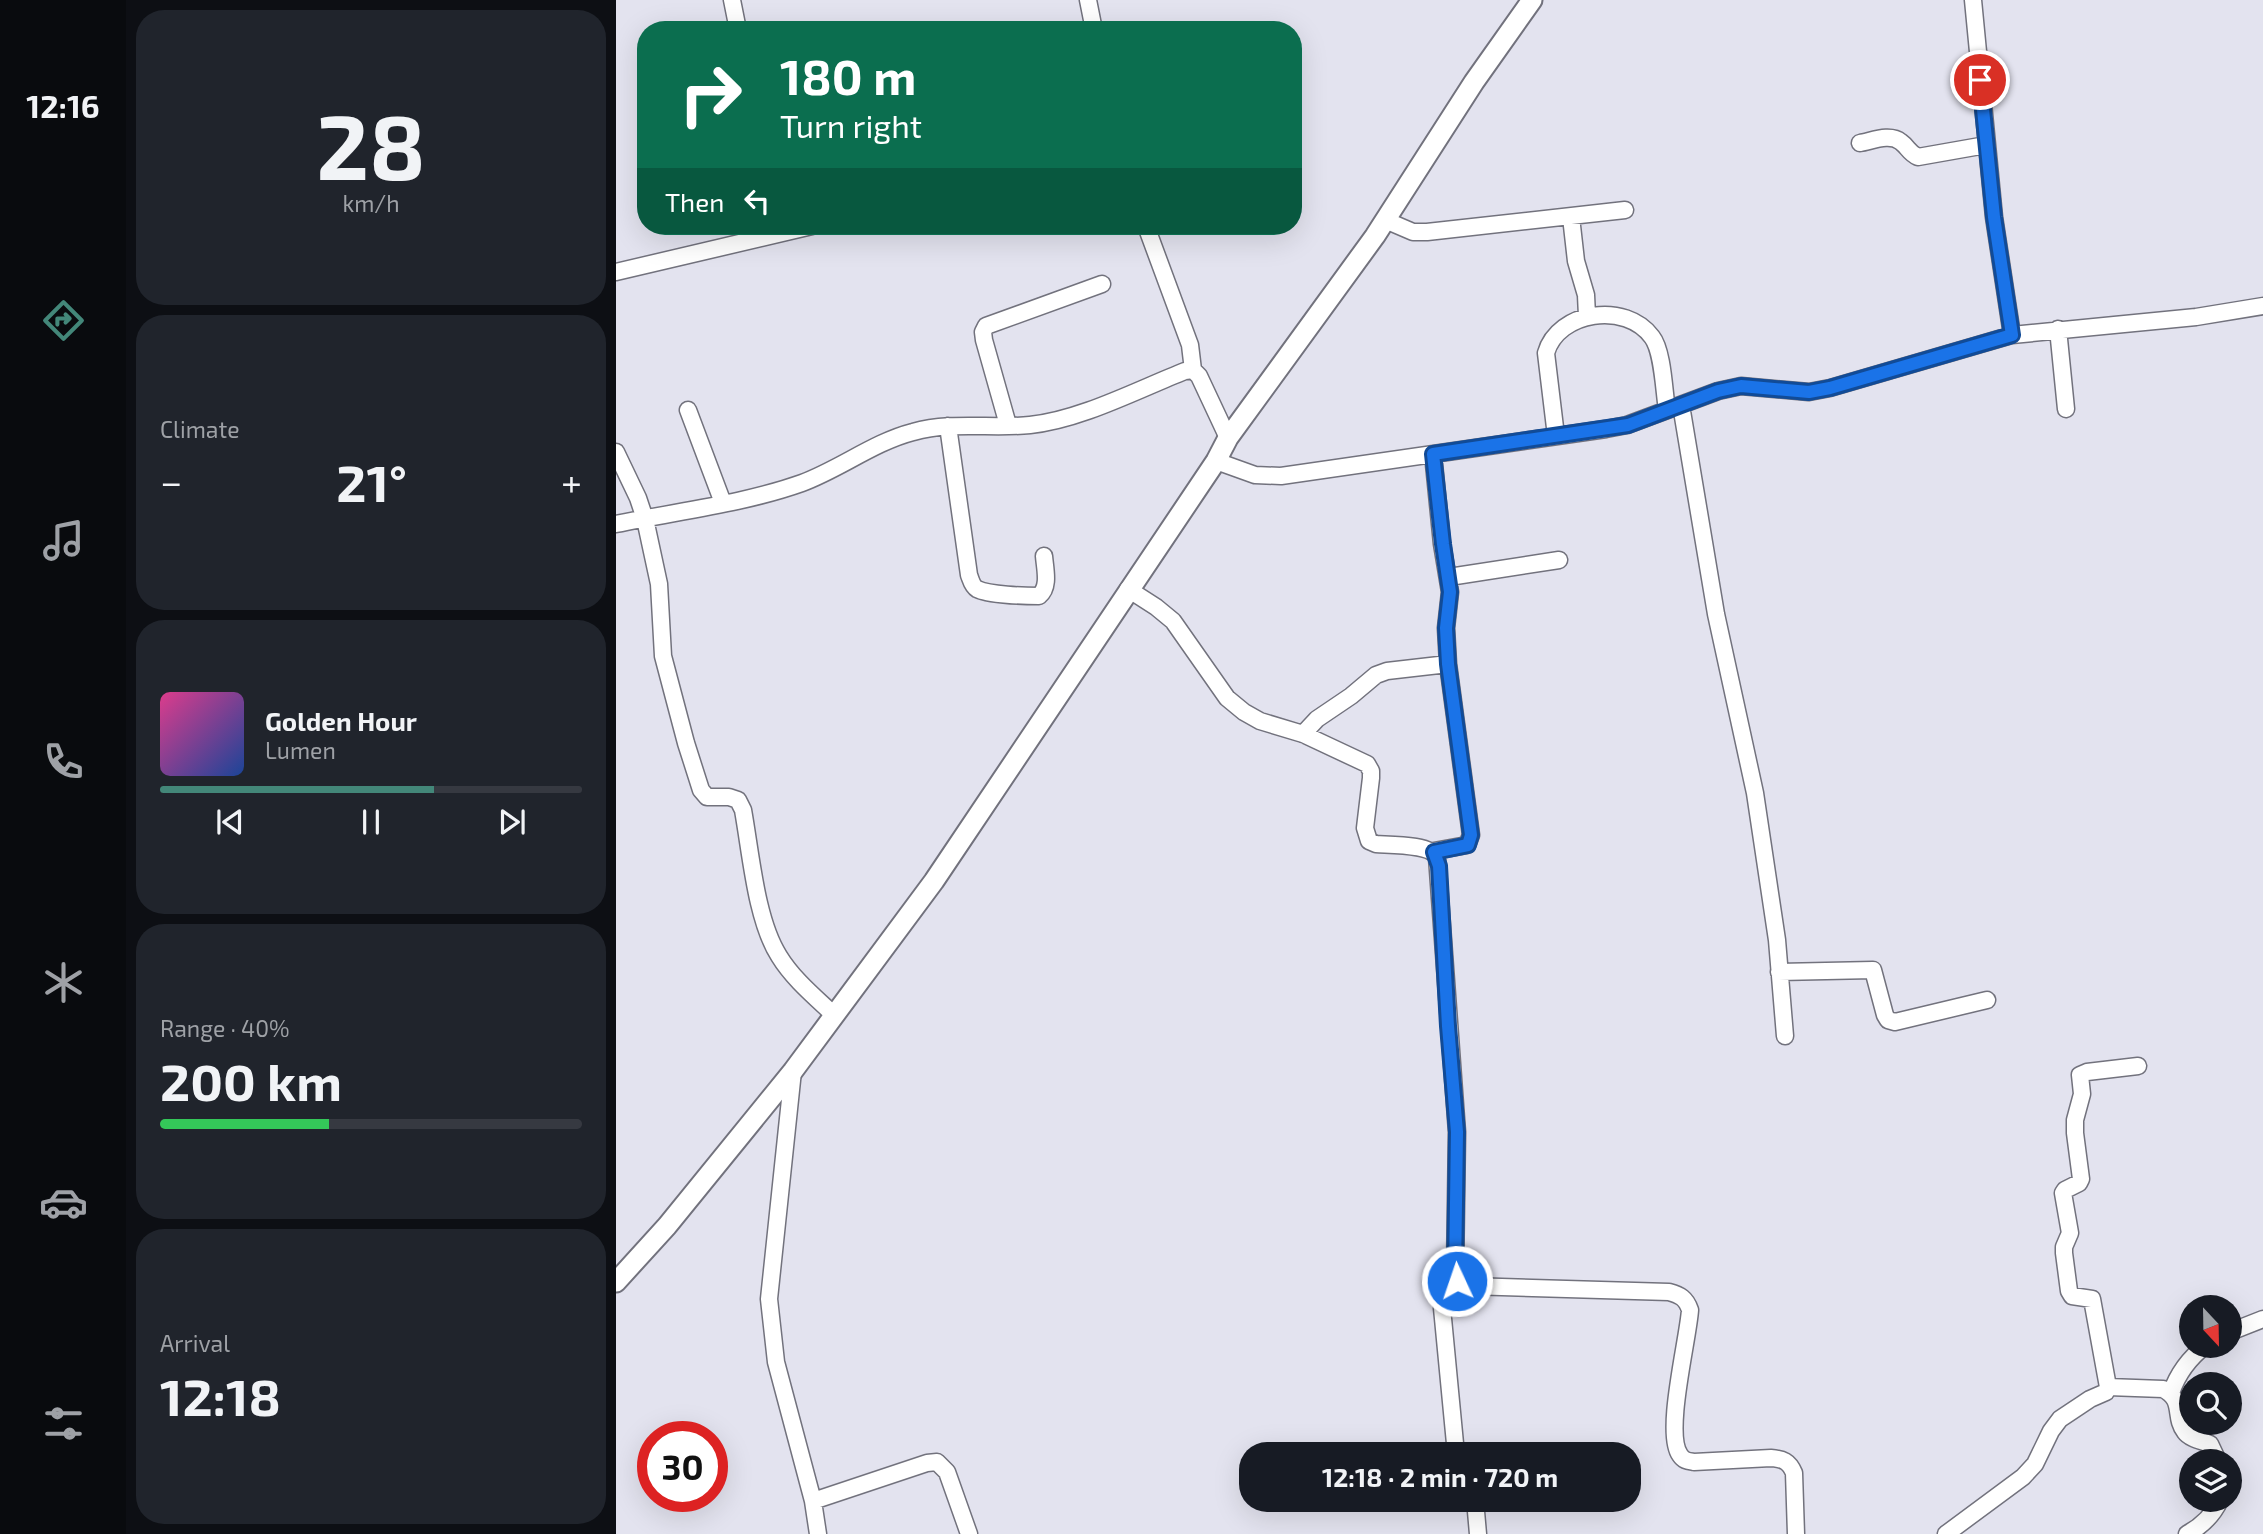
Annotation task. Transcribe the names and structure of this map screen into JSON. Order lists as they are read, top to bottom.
{
  "north": "bottom",
  "page": {
    "tabs": "12:16",
    "tile": [
      ["28", "km/h"],
      "Climate",
      ["Range · 40%", "200 km"],
      ["Arrival", "12:18"]
    ],
    "turn": ["180 m", "Turn right"],
    "then": "Then",
    "heat": ["−", "21°", "+"],
    "song": ["Golden Hour", "Lumen"],
    "limit": "30",
    "trip": "12:18 · 2 min · 720 m"
  }
}
